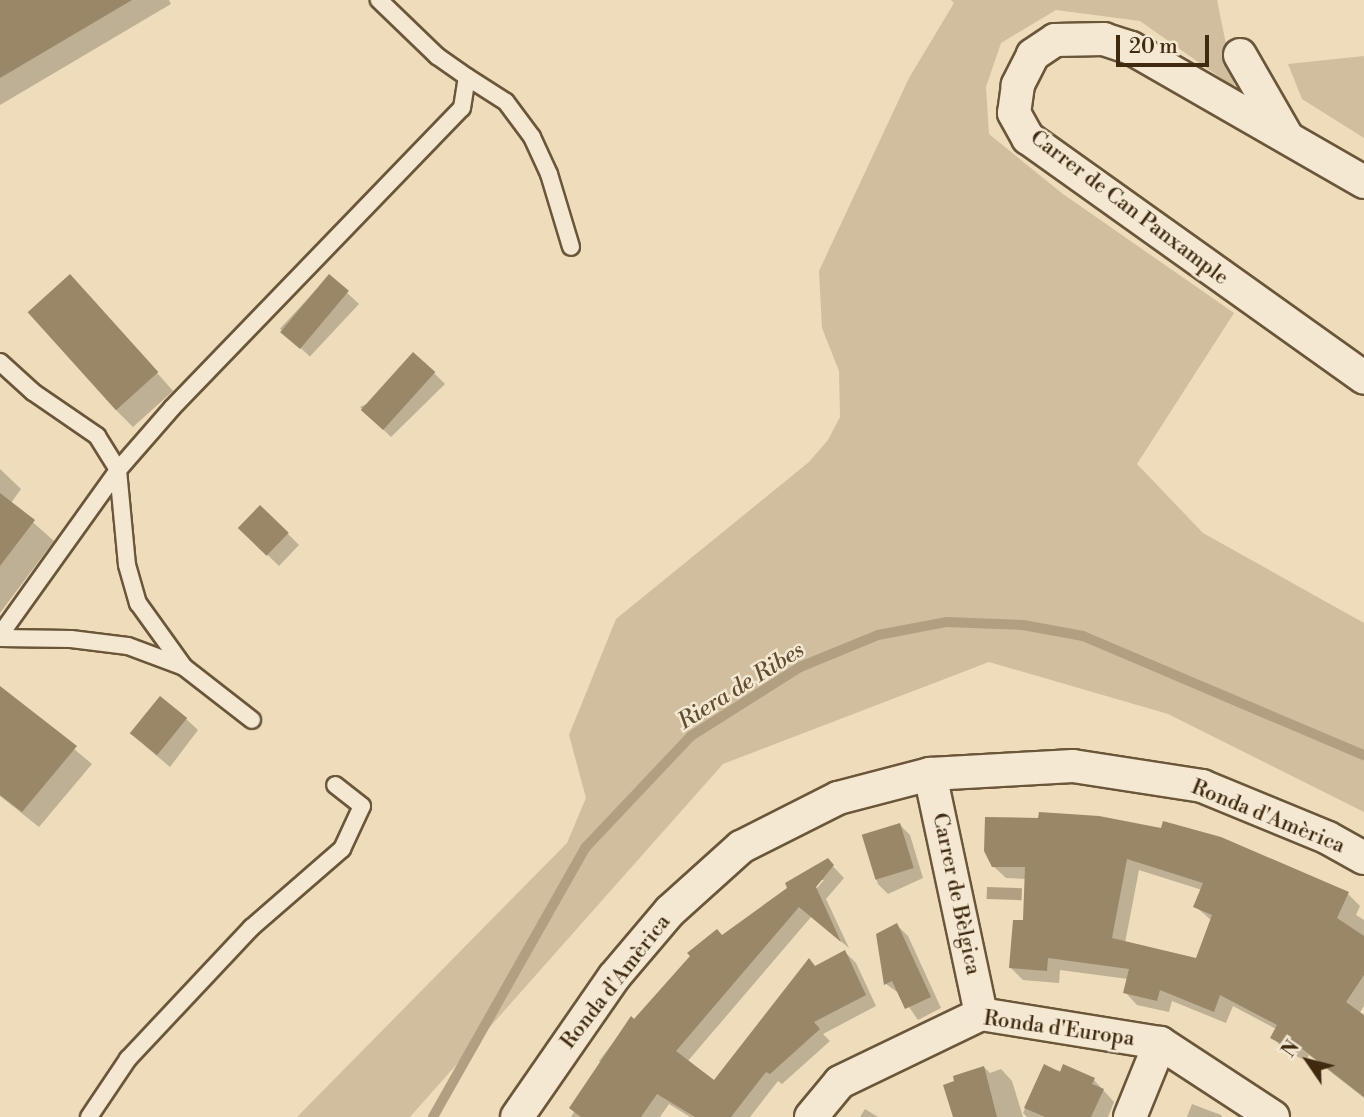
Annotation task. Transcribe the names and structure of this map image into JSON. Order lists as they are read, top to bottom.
{
  "streets": {
    "street": [
      "Carrer de Can Panxample",
      "Ronda d'Amèrica",
      "Carrer de Bèlgica",
      "Ronda d'Europa"
    ]
  },
  "crossings": [
    ["Ronda d'Amèrica", "Carrer de Bèlgica"],
    ["Carrer de Bèlgica", "Ronda d'Europa"]
  ],
  "water": ["Riera de Ribes"],
  "scale_bar": "20 m",
  "north": "top left"
}
